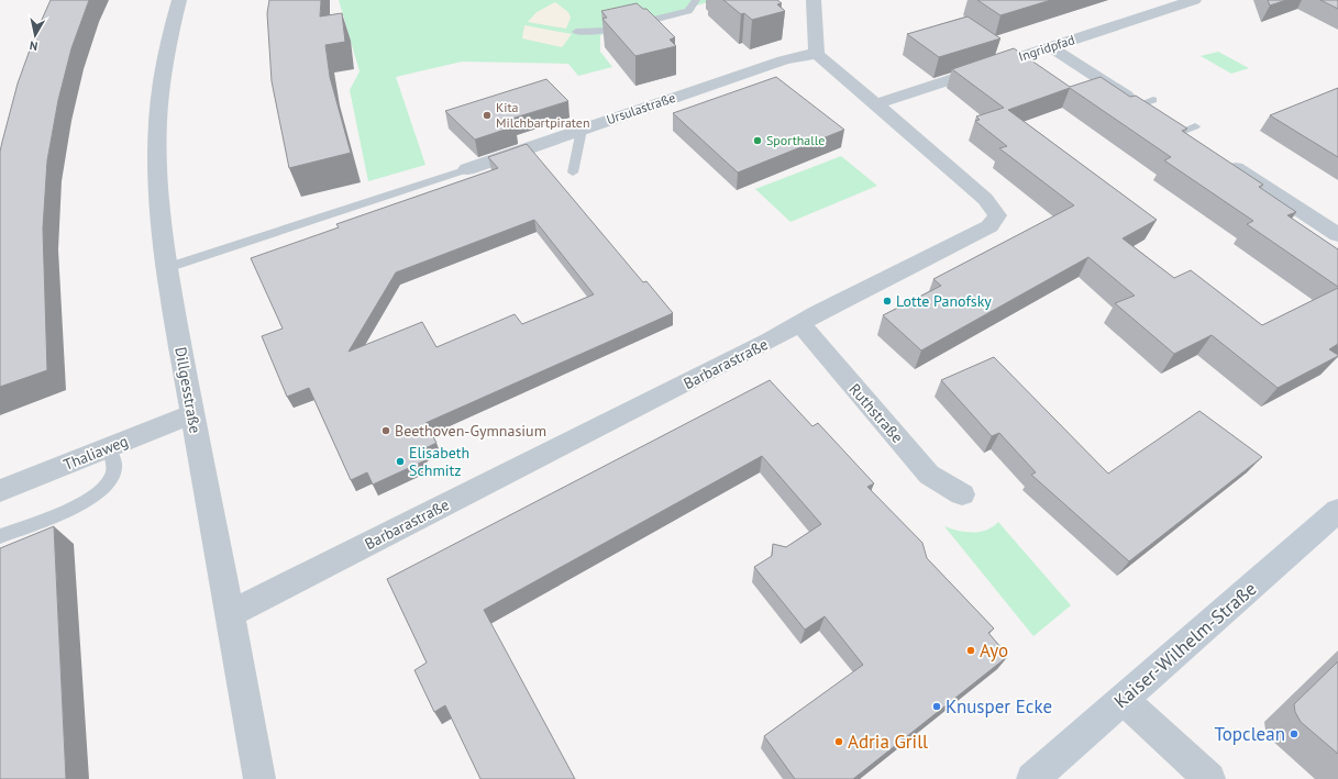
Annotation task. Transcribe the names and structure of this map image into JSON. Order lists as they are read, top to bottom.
{
  "streets": {
    "main road": ["Kaiser-Wilhelm-Straße"],
    "street": [
      "Ingridpfad",
      "Ursulastraße",
      "Barbarastraße",
      "Dillgesstraße",
      "Ruthstraße",
      "Thaliaweg"
    ]
  },
  "crossings": [
    ["Ingridpfad", "Barbarastraße"],
    ["Ursulastraße", "Barbarastraße"],
    ["Barbarastraße", "Dillgesstraße"],
    ["Barbarastraße", "Ruthstraße"],
    ["Dillgesstraße", "Thaliaweg"]
  ],
  "places": [
    "Kita Milchbartpiraten",
    "Sporthalle",
    "Lotte Panofsky",
    "Beethoven-Gymnasium",
    "Elisabeth Schmitz",
    "Ayo",
    "Knusper Ecke",
    "Topclean",
    "Adria Grill"
  ],
  "north": "bottom"
}
